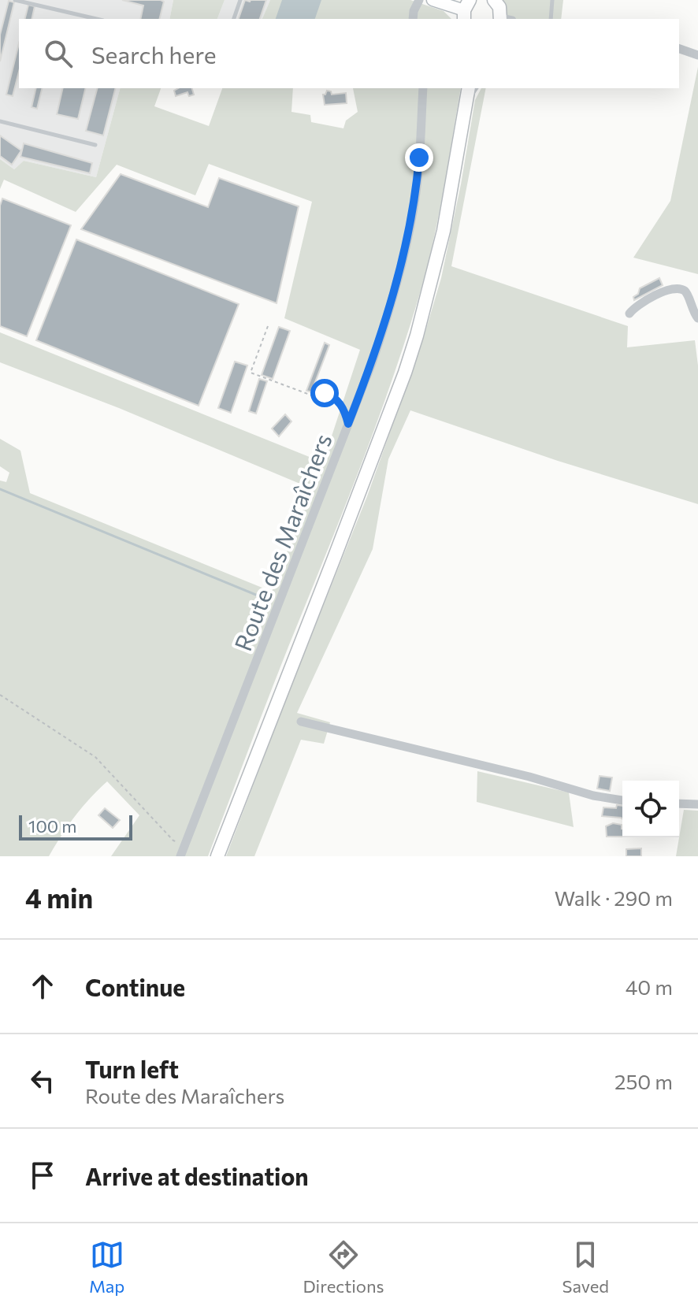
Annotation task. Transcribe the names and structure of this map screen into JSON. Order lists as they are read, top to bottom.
{
  "streets": {
    "street": ["Route des Maraîchers"]
  },
  "scale_bar": "100 m",
  "page": {
    "search": "Search here",
    "scale": "100 m",
    "heading": ["4 min", "Walk · 290 m"],
    "list": [
      ["Continue", "40 m"],
      ["Turn left", "Route des Maraîchers", "250 m"],
      "Arrive at destination"
    ],
    "nav": ["Map", "Directions", "Saved"]
  }
}
